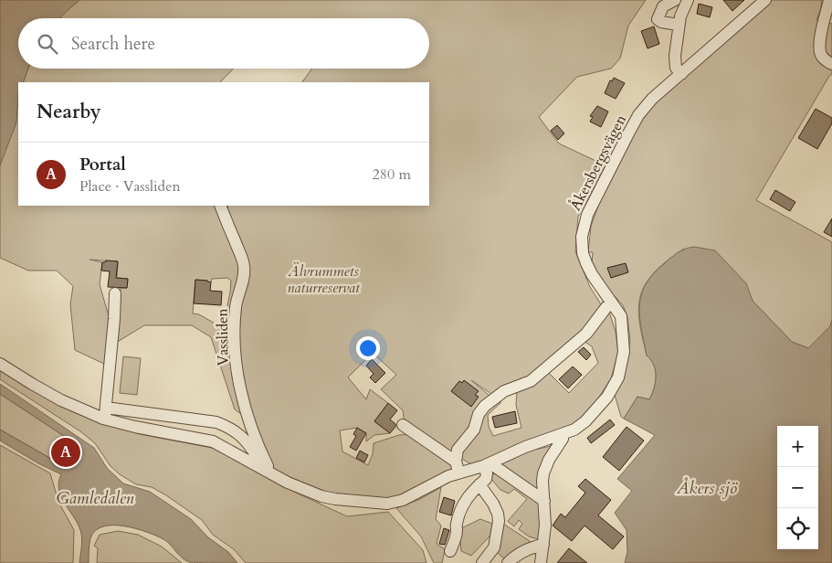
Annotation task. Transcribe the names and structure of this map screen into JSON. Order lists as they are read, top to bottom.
{
  "streets": {
    "street": ["Åkersbergsvägen", "Vassliden"]
  },
  "water": ["Åkers sjö", "Gamledalen"],
  "parks": ["Älvrummets naturreservat"],
  "page": {
    "search": "Search here",
    "heading": "Nearby",
    "list": [
      {
        "mark": "A",
        "name": "Portal",
        "note": "Place · Vassliden",
        "value": "280 m"
      }
    ],
    "map_buttons": ["+", "−"],
    "pins": "A"
  }
}
